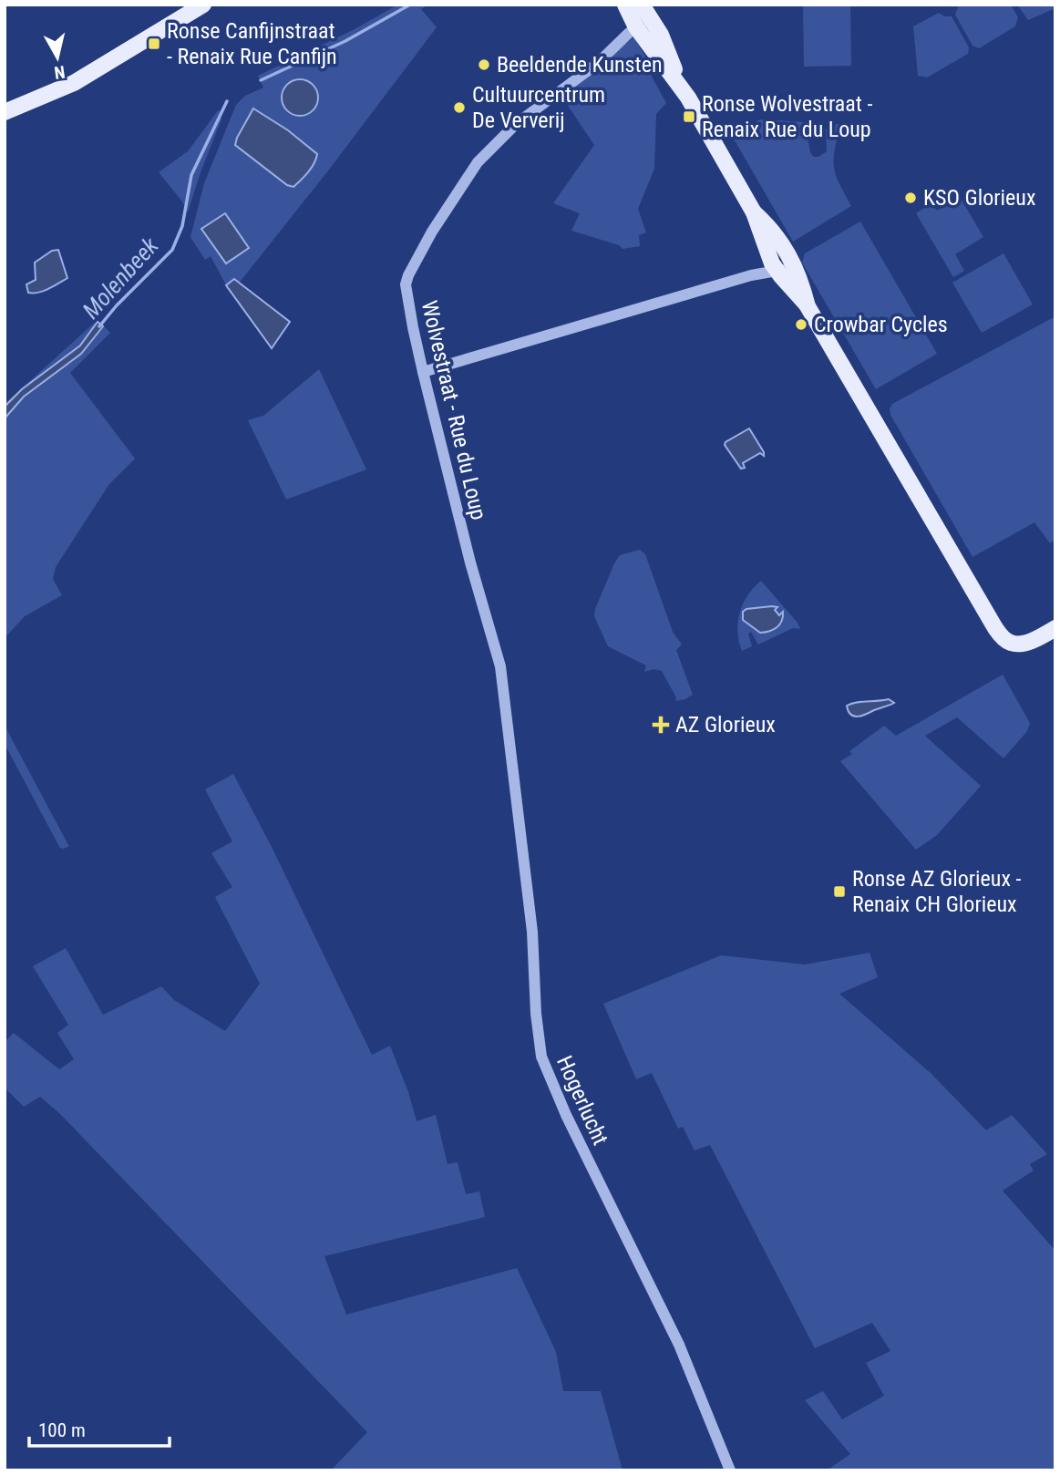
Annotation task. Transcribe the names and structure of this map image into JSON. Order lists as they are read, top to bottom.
{
  "streets": {
    "street": ["Wolvestraat - Rue du Loup", "Hogerlucht"]
  },
  "crossings": [
    ["Wolvestraat - Rue du Loup", "Hogerlucht"]
  ],
  "water": ["Molenbeek"],
  "places": {
    "transit": ["Ronse Canfijnstraat - Renaix Rue Canfijn", "Ronse Wolvestraat - Renaix Rue du Loup", "Ronse AZ Glorieux - Renaix CH Glorieux"],
    "other": [
      "Beeldende Kunsten",
      "Cultuurcentrum De Ververij",
      "KSO Glorieux",
      "Crowbar Cycles"
    ],
    "health": ["AZ Glorieux"]
  },
  "scale_bar": "100 m",
  "north": "bottom"
}
